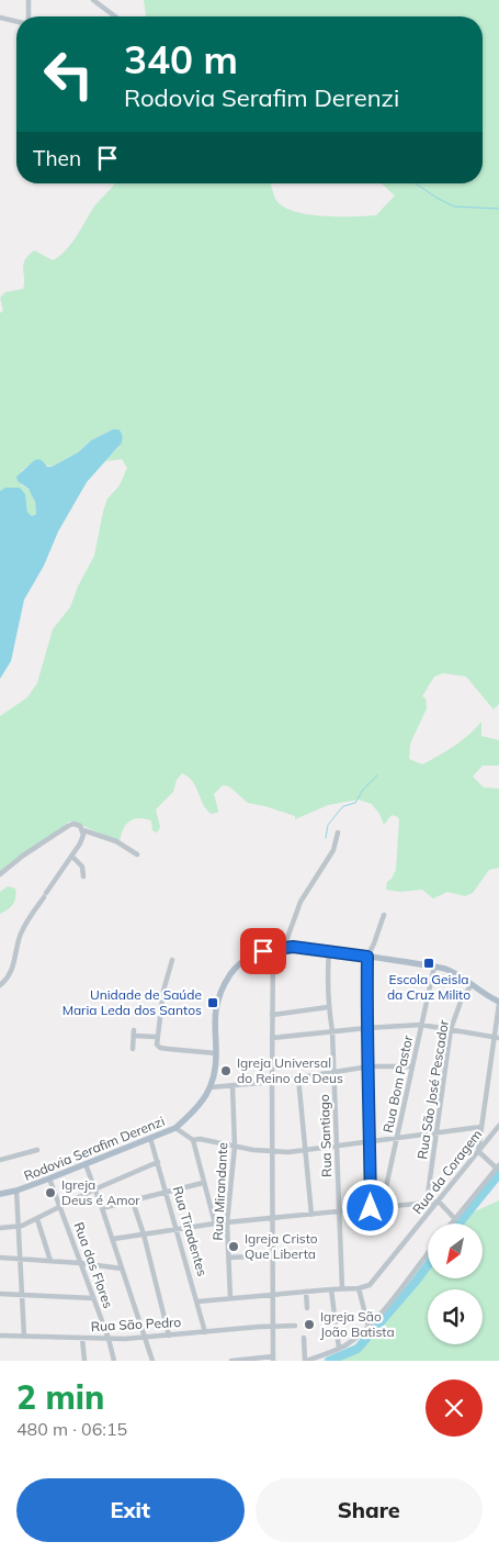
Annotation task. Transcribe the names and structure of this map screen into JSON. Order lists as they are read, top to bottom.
{
  "streets": {
    "main road": ["Rodovia Serafim Derenzi"],
    "street": [
      "Rua Bom Pastor",
      "Rua São José Pescador",
      "Rua Santiago",
      "Rua da Coragem",
      "Rua Mirandante",
      "Rua Tiradentes",
      "Rua das Flores",
      "Rua São Pedro"
    ]
  },
  "crossings": [
    ["Rodovia Serafim Derenzi", "Rua Tiradentes"],
    ["Rodovia Serafim Derenzi", "Rua das Flores"],
    ["Rua Tiradentes", "Rua São Pedro"],
    ["Rua das Flores", "Rua São Pedro"]
  ],
  "places": {
    "transit": ["Escola Geisla da Cruz Milito", "Unidade de Saúde Maria Leda dos Santos"],
    "other": [
      "Igreja Universal do Reino de Deus",
      "Igreja Deus é Amor",
      "Igreja Cristo Que Liberta",
      "Igreja São João Batista"
    ]
  },
  "north": "bottom left",
  "page": {
    "turn": ["340 m", "Rodovia Serafim Derenzi"],
    "then": "Then",
    "heading": ["2 min", "480 m · 06:15"],
    "buttons": ["Exit", "Share"]
  }
}
